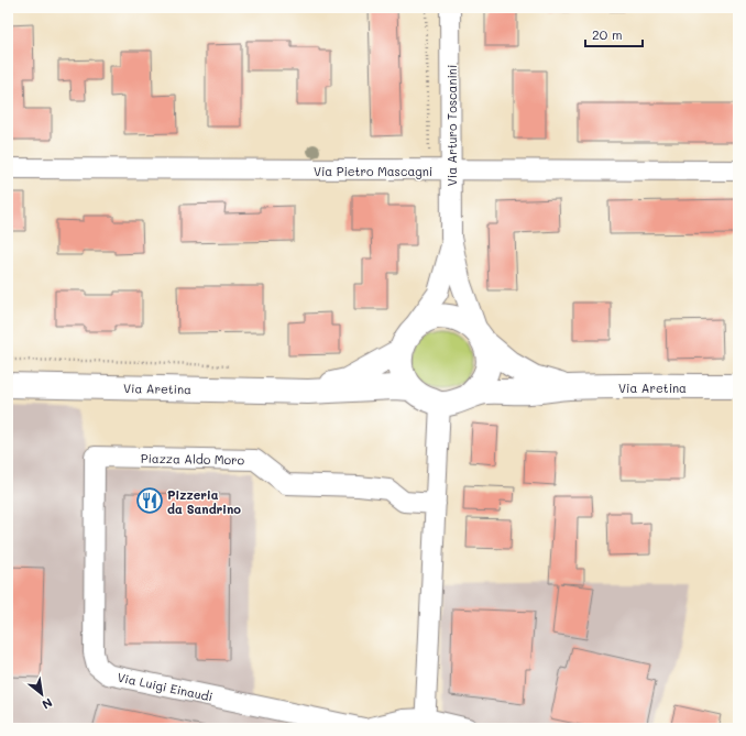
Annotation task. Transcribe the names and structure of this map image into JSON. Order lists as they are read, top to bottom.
{
  "streets": {
    "main road": ["Via Aretina"],
    "street": [
      "Via Arturo Toscanini",
      "Via Pietro Mascagni",
      "Piazza Aldo Moro",
      "Via Luigi Einaudi"
    ]
  },
  "crossings": [
    ["Via Arturo Toscanini", "Via Pietro Mascagni"],
    ["Via Arturo Toscanini", "Via Aretina"],
    ["Piazza Aldo Moro", "Via Luigi Einaudi"]
  ],
  "places": {
    "restaurant": ["Pizzeria da Sandrino"]
  },
  "scale_bar": "20 m",
  "north": "bottom right"
}
